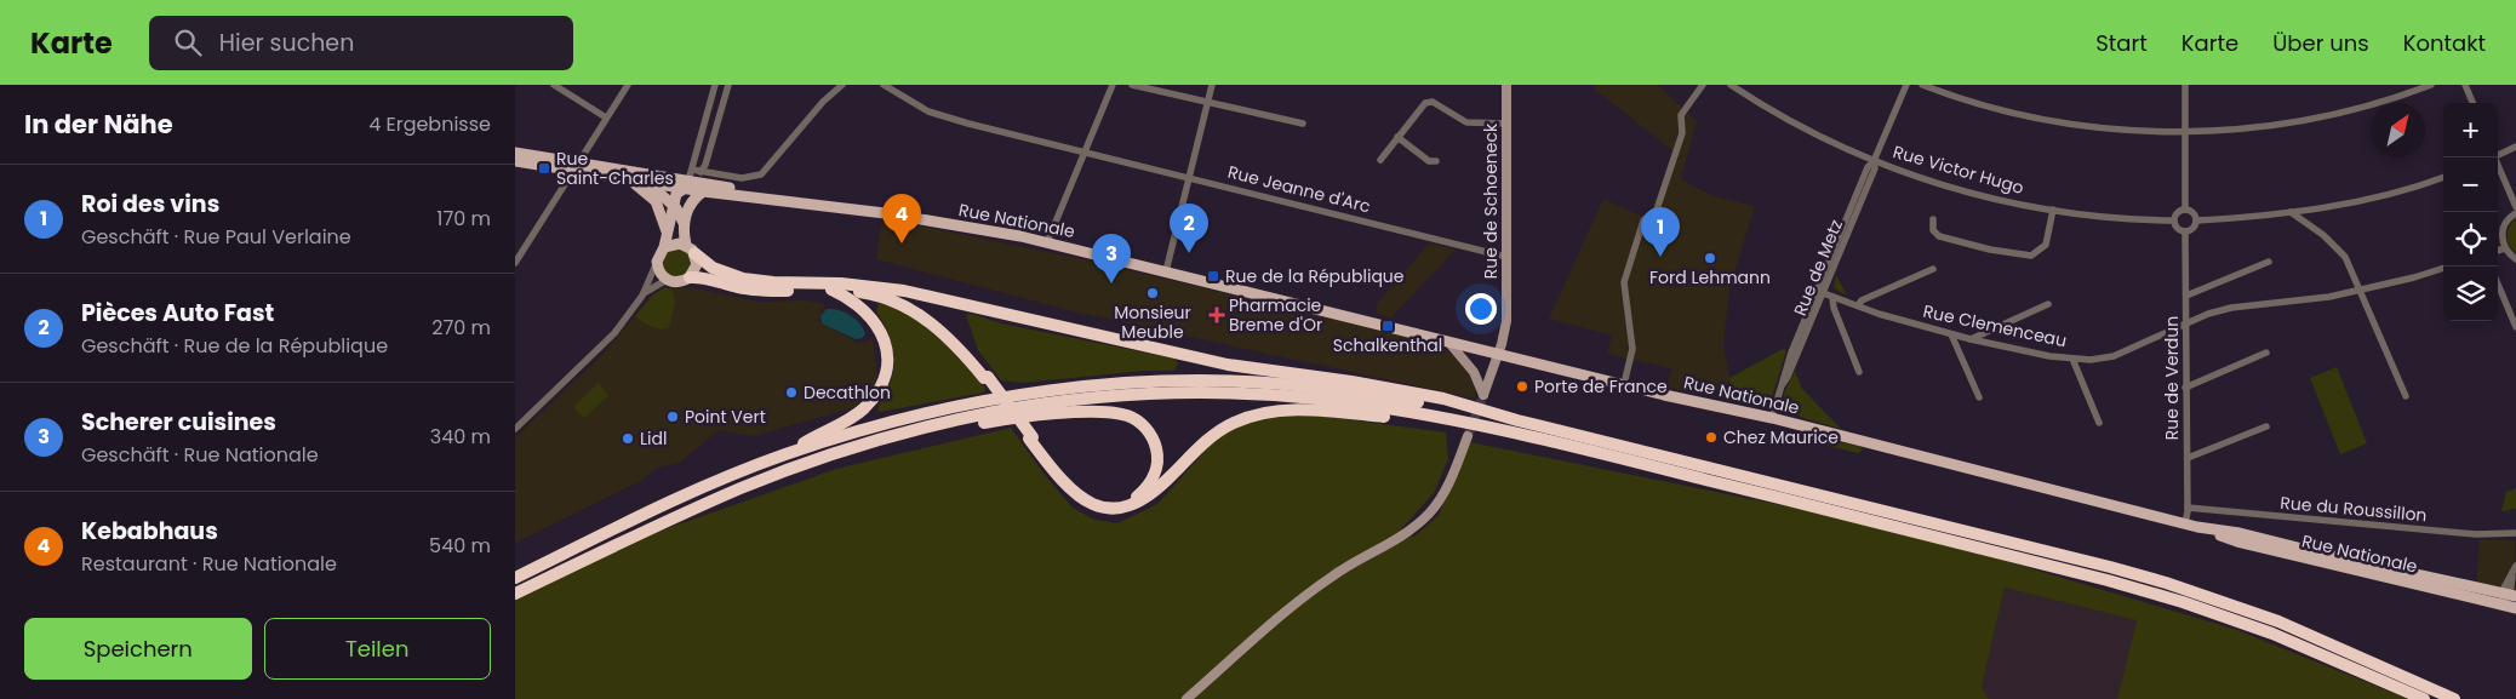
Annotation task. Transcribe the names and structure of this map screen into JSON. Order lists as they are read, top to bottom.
{
  "streets": {
    "main road": ["Rue de Schoeneck", "Rue Nationale"],
    "street": [
      "Rue Victor Hugo",
      "Rue Jeanne d'Arc",
      "Rue de Metz",
      "Rue Clemenceau",
      "Rue de Verdun",
      "Rue du Roussillon"
    ]
  },
  "crossings": [
    ["Rue Victor Hugo", "Rue de Metz"],
    ["Rue Victor Hugo", "Rue de Verdun"],
    ["Rue Jeanne d'Arc", "Rue de Schoeneck"],
    ["Rue de Schoeneck", "Rue Nationale"],
    ["Rue Nationale", "Rue de Metz"],
    ["Rue Nationale", "Rue de Verdun"],
    ["Rue de Metz", "Rue Clemenceau"],
    ["Rue Clemenceau", "Rue de Verdun"],
    ["Rue de Verdun", "Rue du Roussillon"]
  ],
  "places": {
    "transit": ["Rue Saint-Charles", "Rue de la République", "Schalkenthal"],
    "other": [
      "Ford Lehmann",
      "Monsieur Meuble",
      "Porte de France",
      "Decathlon",
      "Point Vert",
      "Chez Maurice",
      "Lidl"
    ],
    "health": ["Pharmacie Breme d'Or"]
  },
  "north": "top right",
  "page": {
    "header": "Karte",
    "search": "Hier suchen",
    "nav": [
      "Start",
      "Karte",
      "Über uns",
      "Kontakt"
    ],
    "heading": ["In der Nähe", "4 Ergebnisse"],
    "map_buttons": ["+", "−"],
    "list": [
      {
        "mark": "1",
        "name": "Roi des vins",
        "note": "Geschäft · Rue Paul Verlaine",
        "value": "170 m"
      },
      {
        "mark": "2",
        "name": "Pièces Auto Fast",
        "note": "Geschäft · Rue de la République",
        "value": "270 m"
      },
      {
        "mark": "3",
        "name": "Scherer cuisines",
        "note": "Geschäft · Rue Nationale",
        "value": "340 m"
      },
      {
        "mark": "4",
        "name": "Kebabhaus",
        "note": "Restaurant · Rue Nationale",
        "value": "540 m"
      }
    ],
    "pins": [
      "4",
      "2",
      "1",
      "3"
    ],
    "buttons": ["Speichern", "Teilen"]
  }
}
